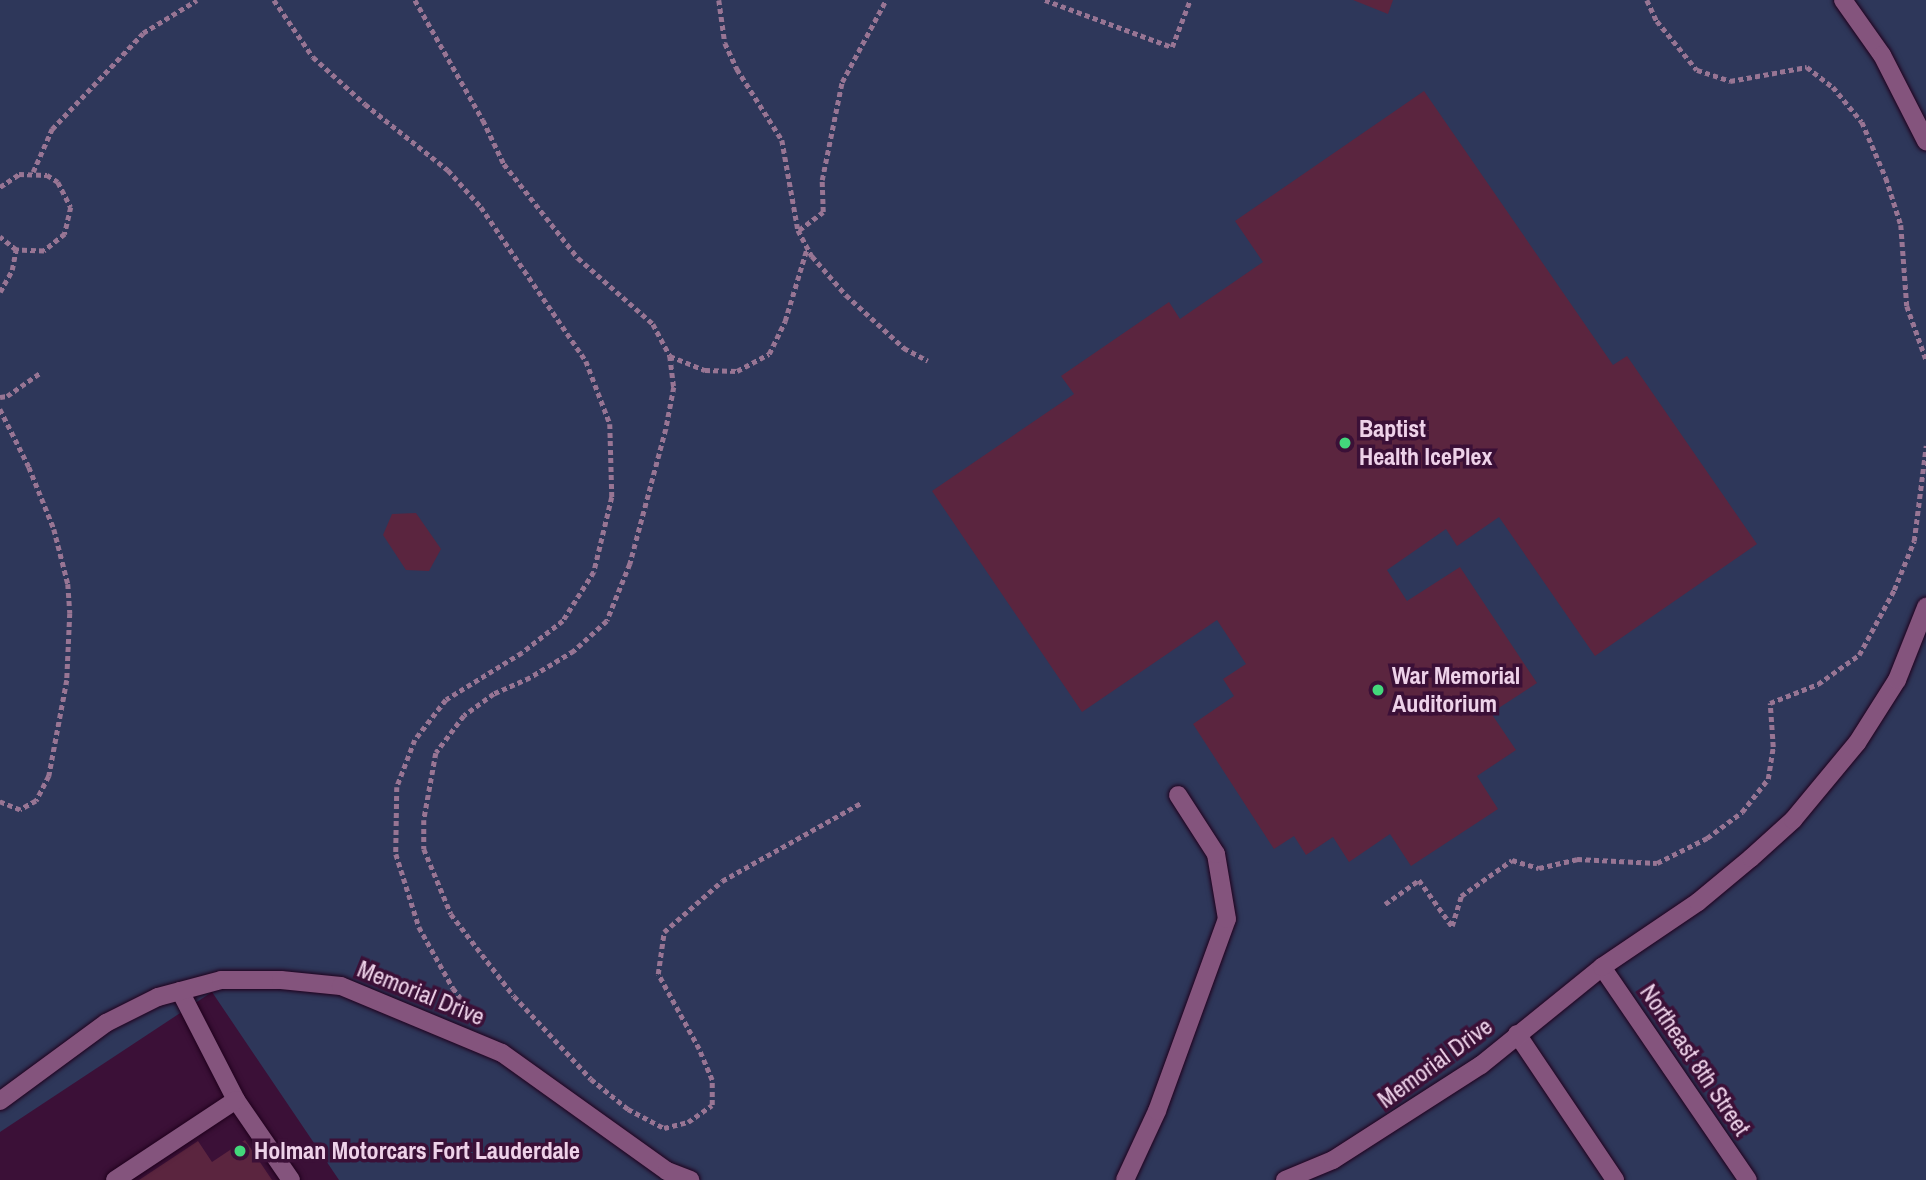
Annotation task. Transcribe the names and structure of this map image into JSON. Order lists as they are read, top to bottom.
{
  "streets": {
    "street": ["Memorial Drive", "Northeast 8th Street"]
  },
  "crossings": [
    ["Memorial Drive", "Northeast 8th Street"]
  ],
  "places": ["Baptist Health IcePlex", "War Memorial Auditorium", "Holman Motorcars Fort Lauderdale"]
}
